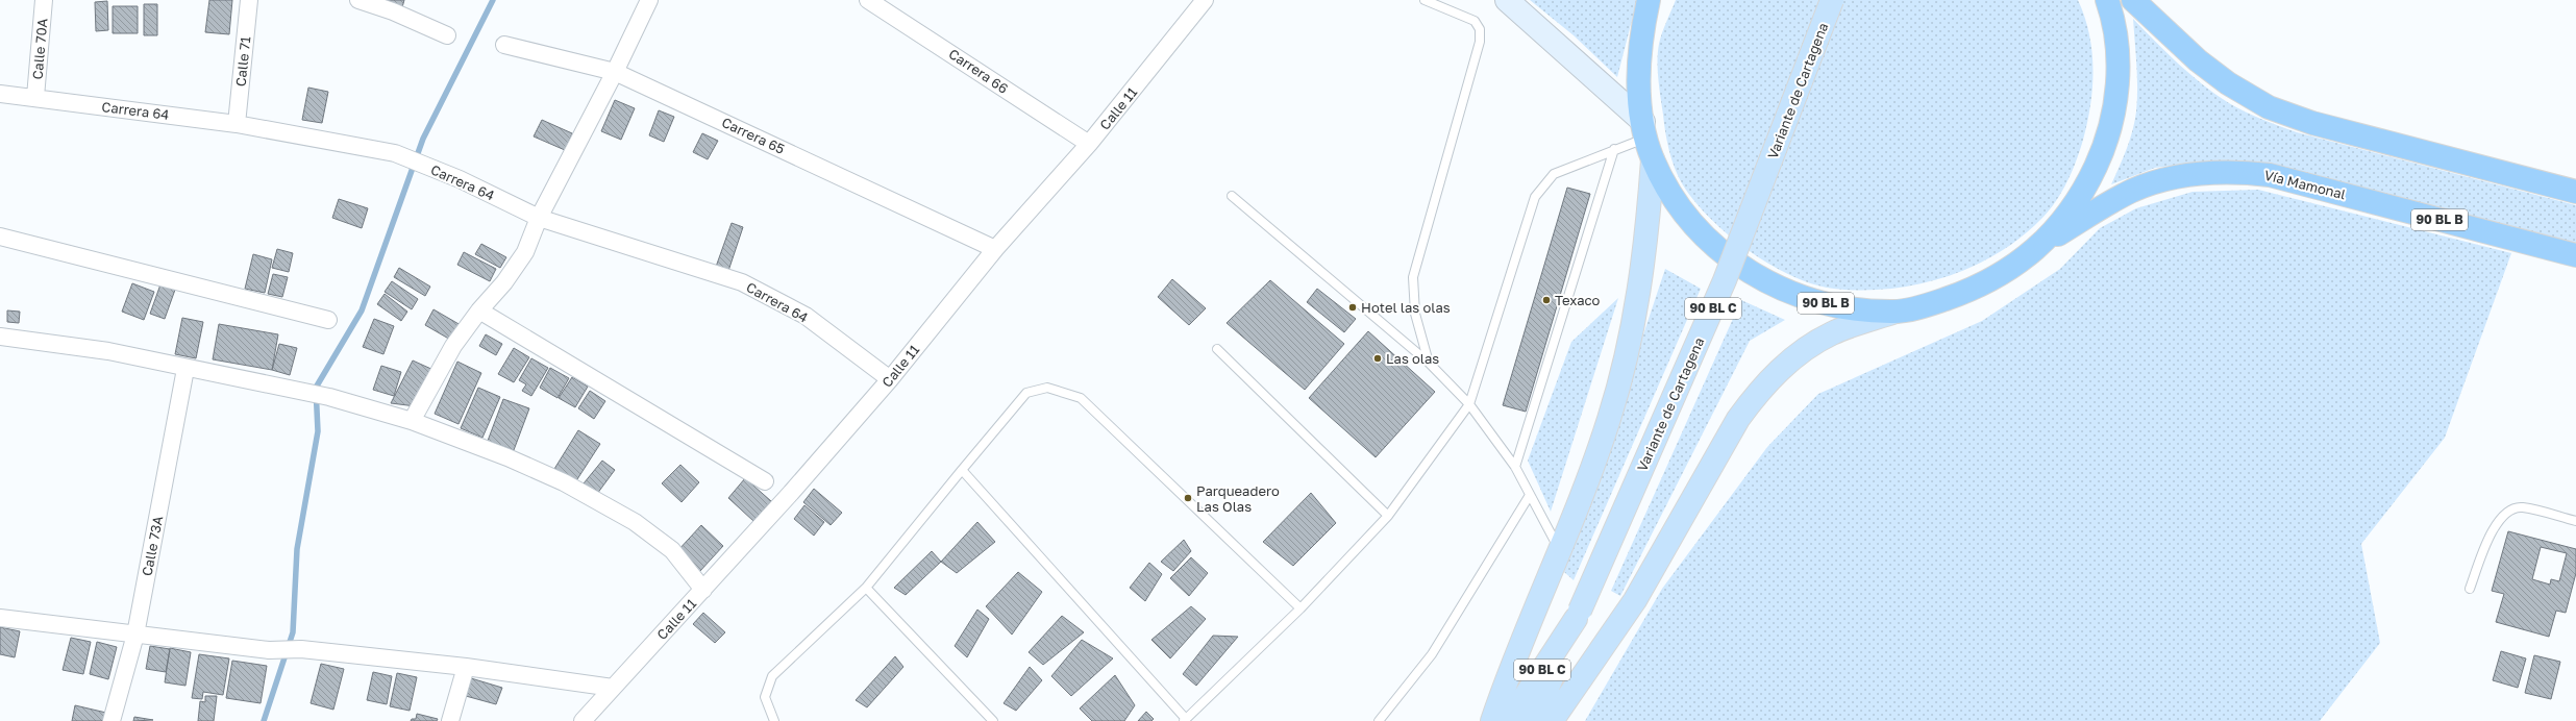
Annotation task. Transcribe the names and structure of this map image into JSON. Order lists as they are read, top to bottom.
{
  "streets": {
    "highway": ["Vía Mamonal", "90 BL B"],
    "main road": ["Variante de Cartagena", "90 BL C"],
    "street": [
      "Calle 70A",
      "Calle 71",
      "Carrera 66",
      "Calle 11",
      "Carrera 64",
      "Carrera 65",
      "Calle 73A"
    ]
  },
  "crossings": [
    ["Calle 70A", "Carrera 64"],
    ["Calle 71", "Carrera 64"],
    ["Carrera 66", "Calle 11"],
    ["Calle 11", "Carrera 64"],
    ["Calle 11", "Carrera 65"],
    ["Vía Mamonal", "90 BL B"]
  ],
  "places": [
    "Texaco",
    "Hotel las olas",
    "Las olas",
    "Parqueadero Las Olas"
  ]
}
